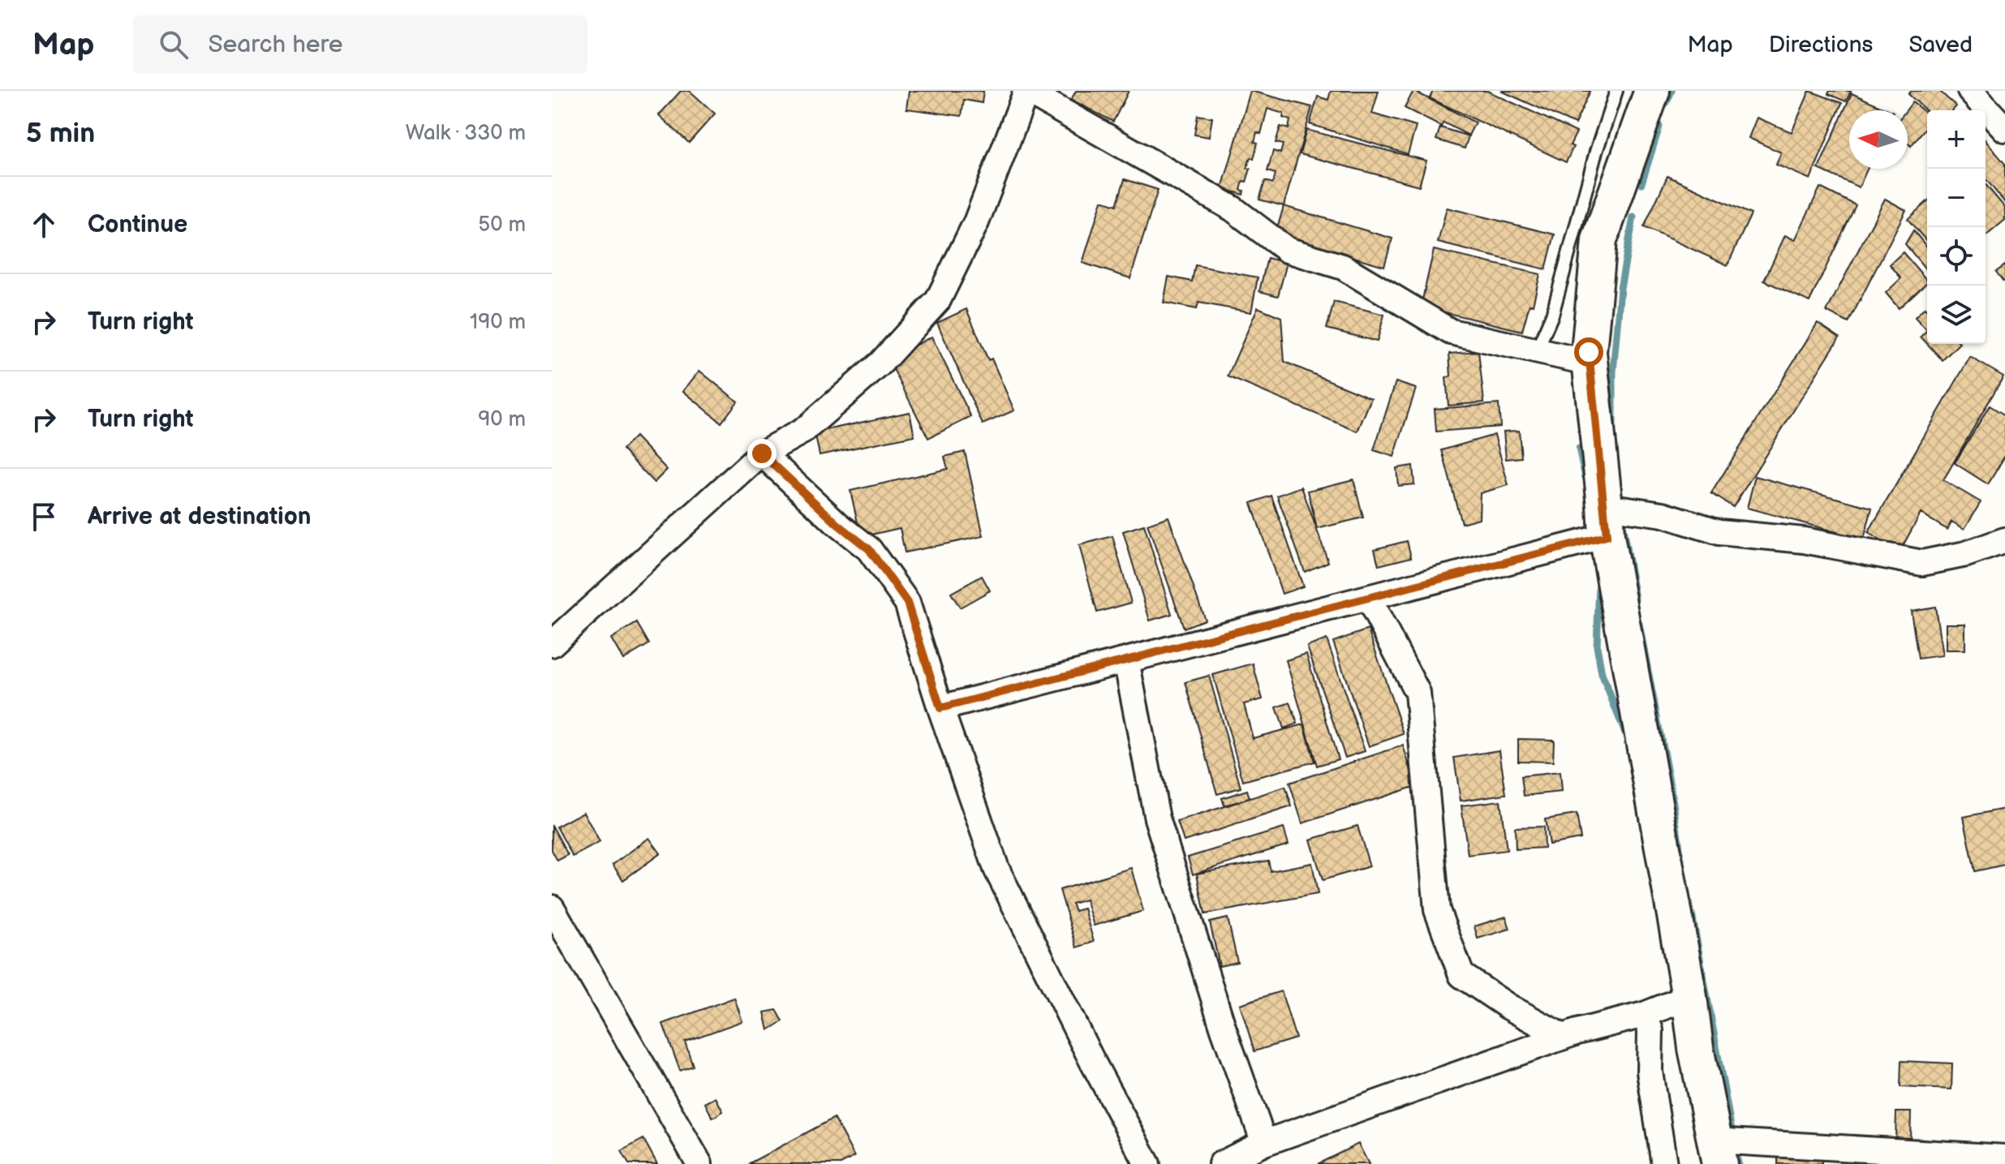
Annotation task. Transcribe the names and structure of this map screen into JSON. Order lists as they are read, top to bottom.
{
  "north": "left",
  "page": {
    "header": "Map",
    "search": "Search here",
    "nav": ["Map", "Directions", "Saved"],
    "heading": ["5 min", "Walk · 330 m"],
    "map_buttons": ["+", "−"],
    "list": [
      ["Continue", "50 m"],
      ["Turn right", "190 m"],
      ["Turn right", "90 m"],
      "Arrive at destination"
    ]
  }
}
